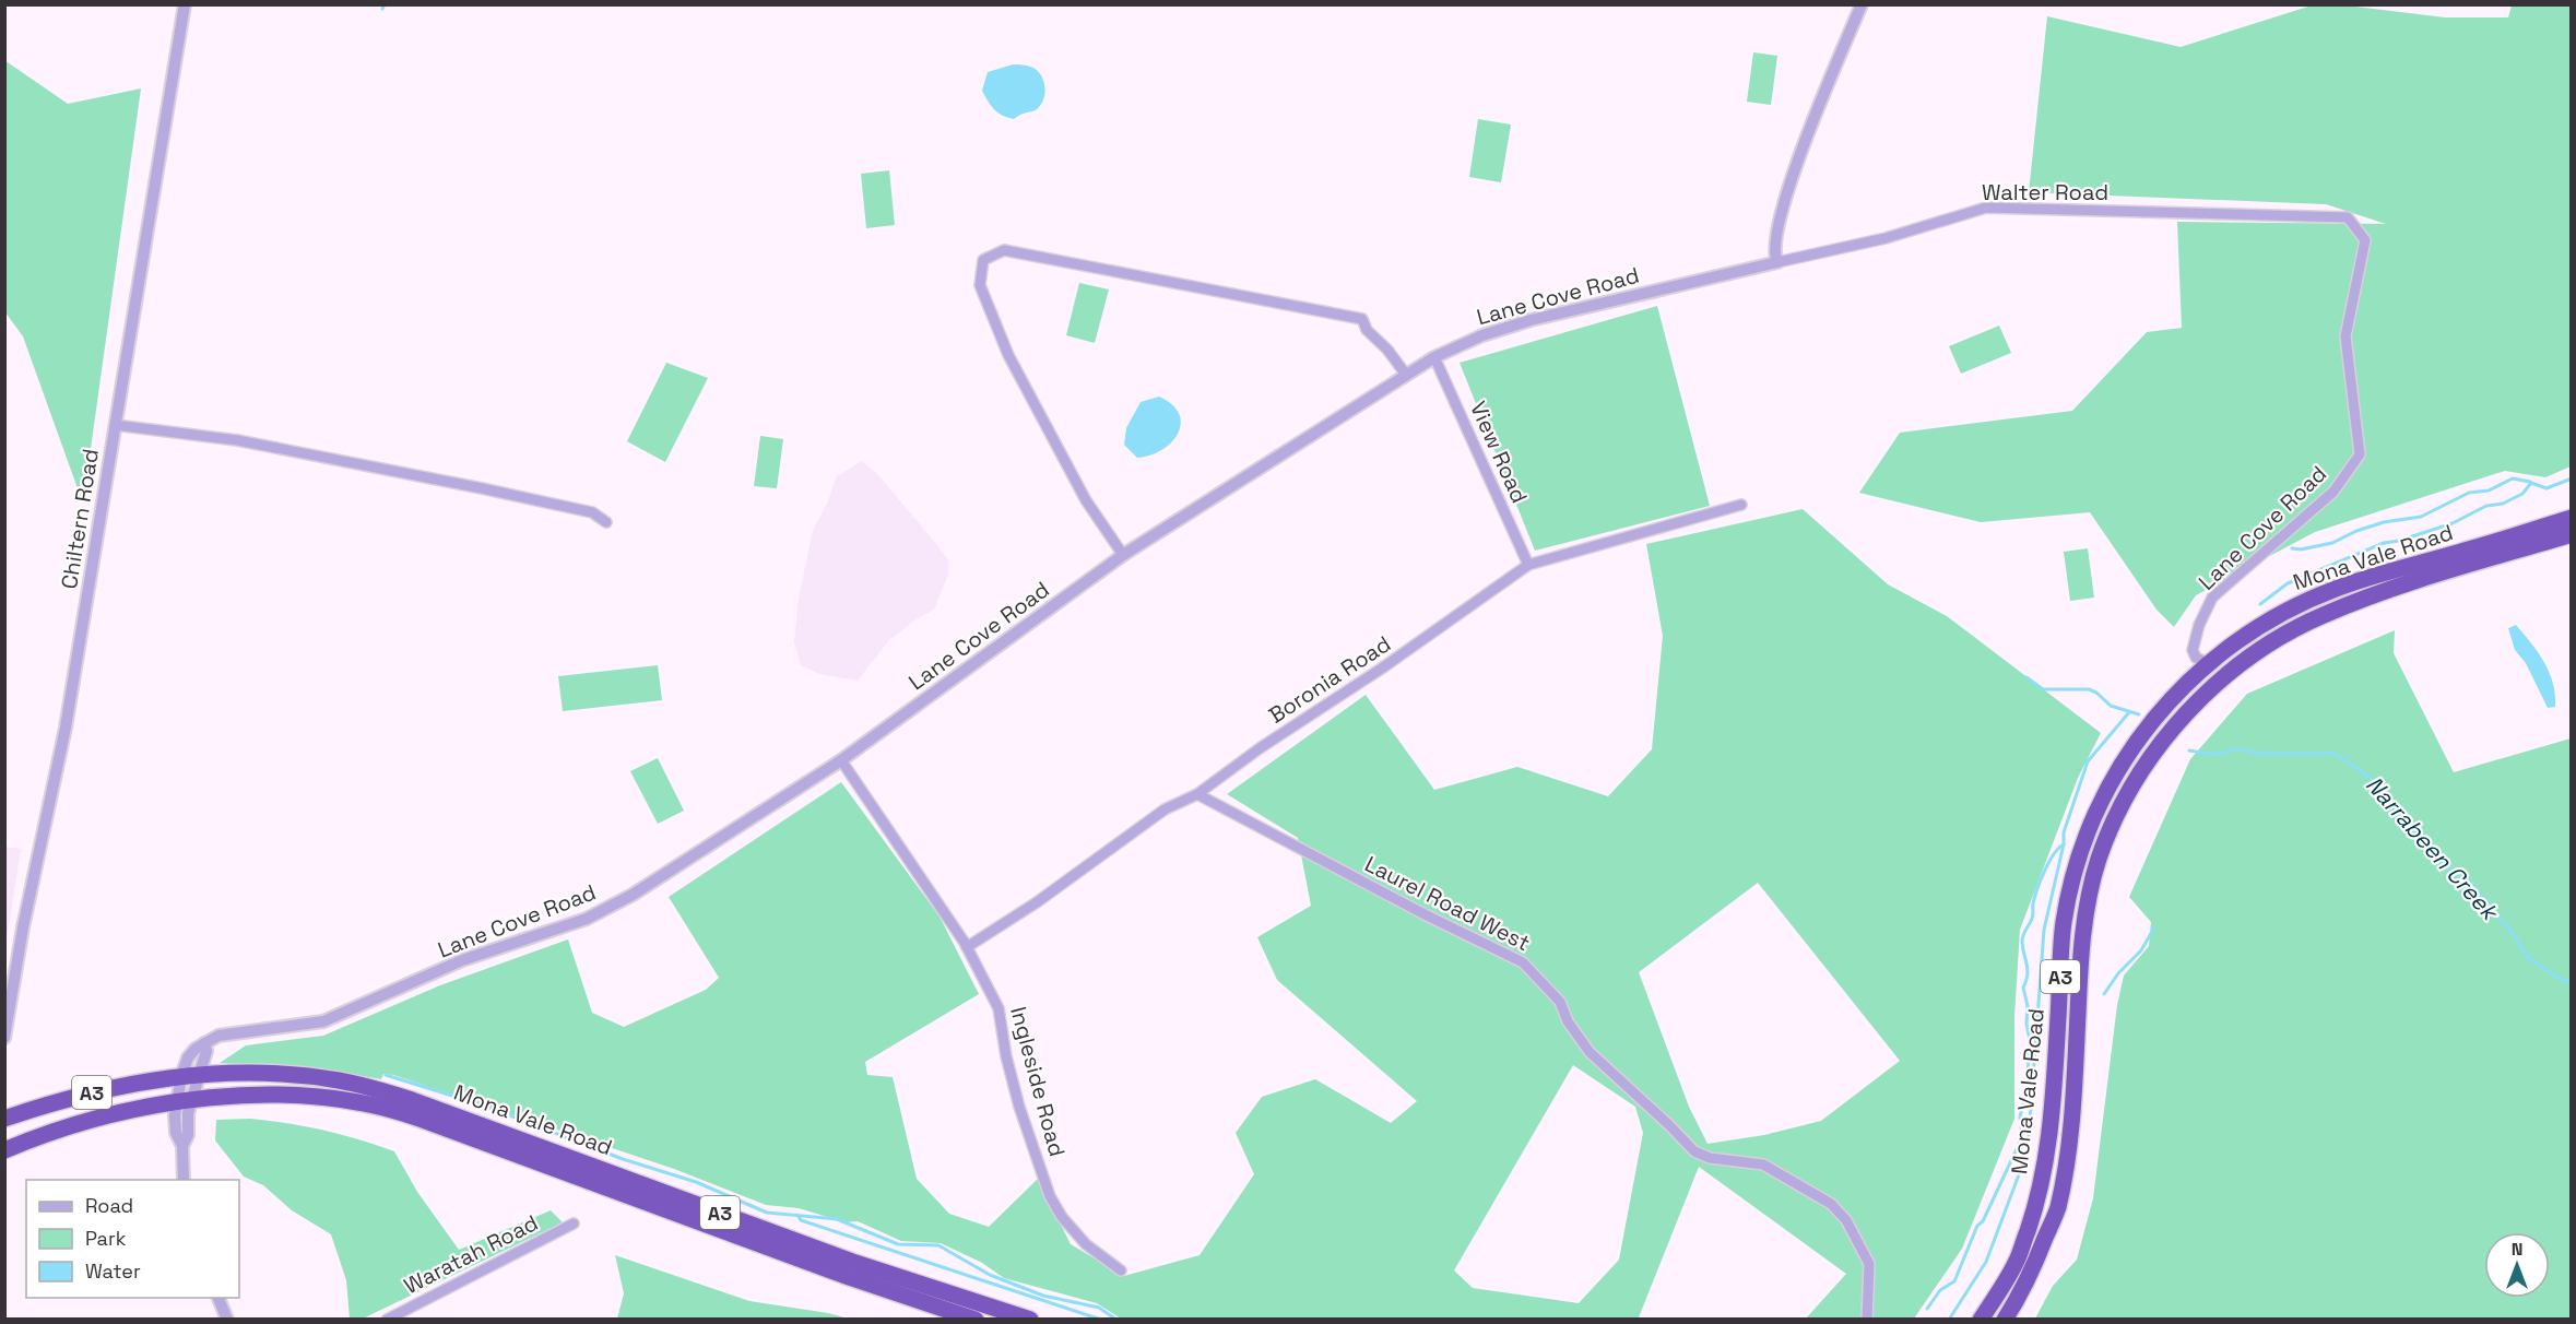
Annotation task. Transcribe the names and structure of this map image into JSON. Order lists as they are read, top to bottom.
{
  "streets": {
    "highway": ["Mona Vale Road", "A3"],
    "street": [
      "Walter Road",
      "Lane Cove Road",
      "View Road",
      "Chiltern Road",
      "Boronia Road",
      "Laurel Road West",
      "Ingleside Road",
      "Waratah Road"
    ]
  },
  "crossings": [
    ["Walter Road", "Lane Cove Road"],
    ["Lane Cove Road", "View Road"],
    ["Lane Cove Road", "Mona Vale Road"],
    ["Lane Cove Road", "Ingleside Road"],
    ["View Road", "Boronia Road"],
    ["Boronia Road", "Laurel Road West"],
    ["Boronia Road", "Ingleside Road"]
  ],
  "water": ["Narrabeen Creek"],
  "legend": ["Road", "Park", "Water"],
  "north": "top"
}
